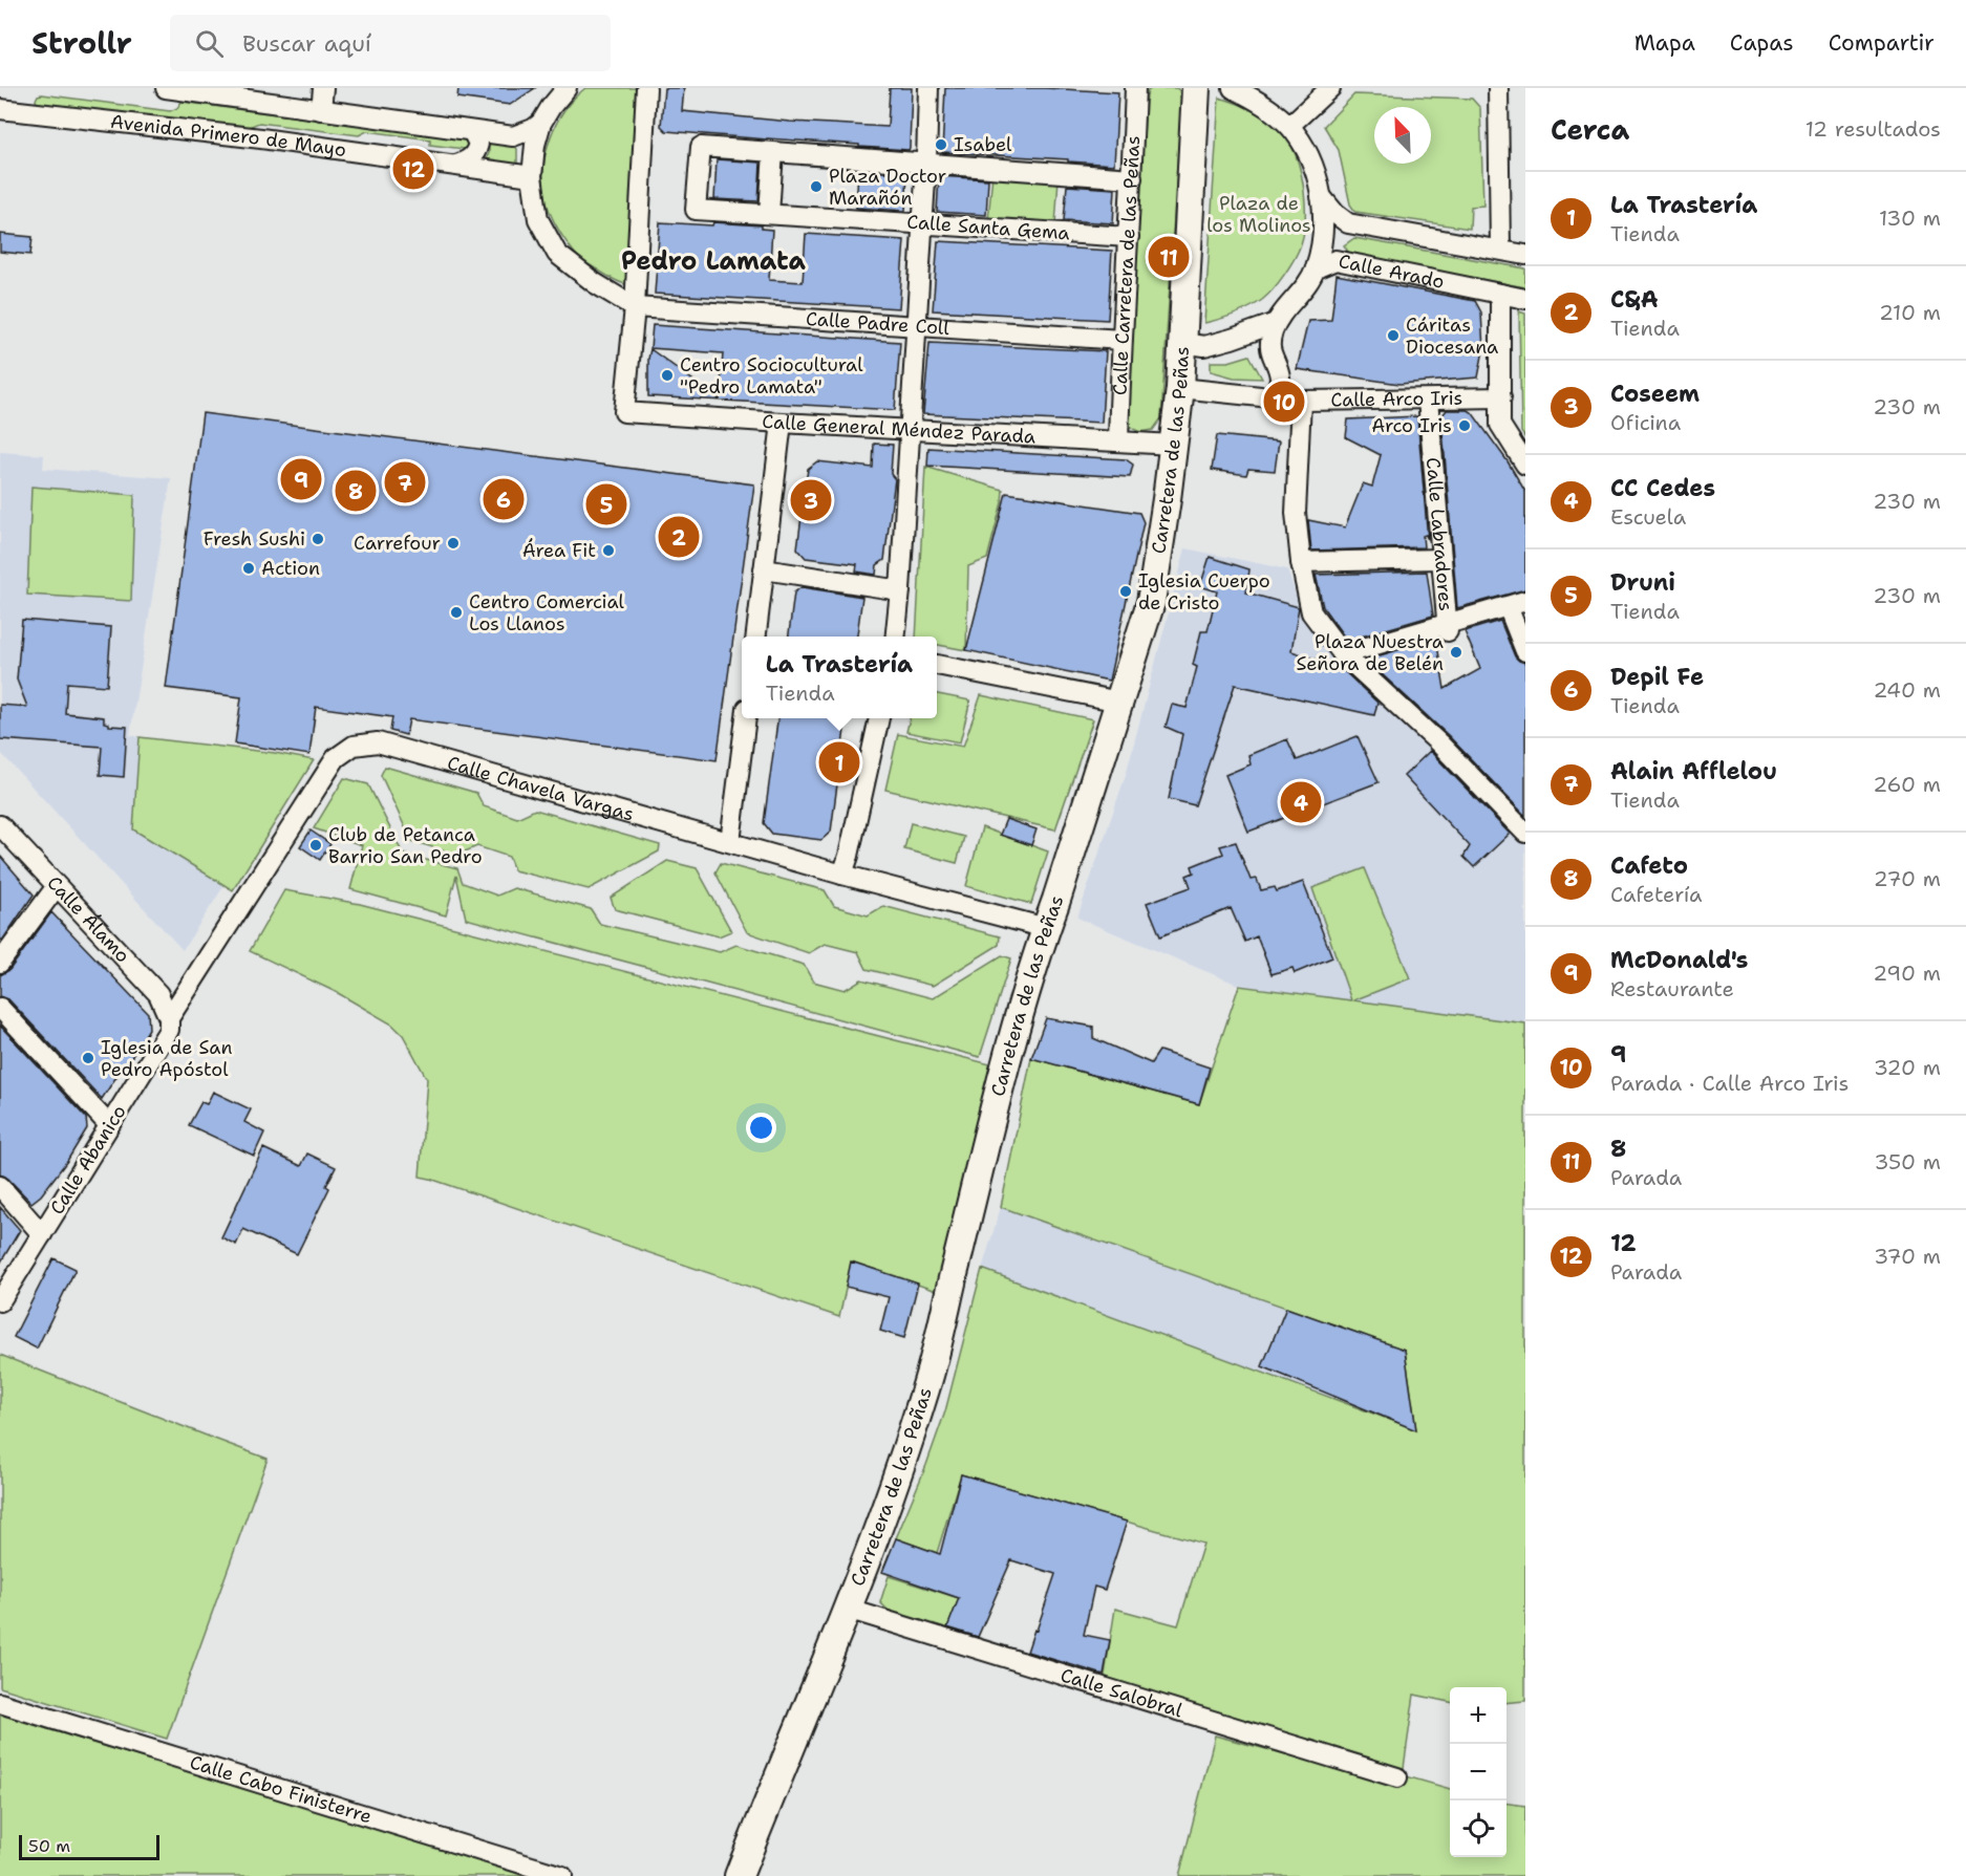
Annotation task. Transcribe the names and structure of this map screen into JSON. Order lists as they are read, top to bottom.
{
  "streets": {
    "main road": ["Carretera de las Peñas"],
    "street": [
      "Avenida Primero de Mayo",
      "Calle Santa Gema",
      "Calle Carretera de las Peñas",
      "Calle Arado",
      "Calle Padre Coll",
      "Calle Arco Iris",
      "Calle General Méndez Parada",
      "Calle Labradores",
      "Calle Chavela Vargas",
      "Calle Álamo",
      "Calle Abanico",
      "Calle Salobral",
      "Calle Cabo Finisterre"
    ]
  },
  "crossings": [
    ["Calle Santa Gema", "Calle Carretera de las Peñas"],
    ["Calle Carretera de las Peñas", "Calle Padre Coll"],
    ["Calle Carretera de las Peñas", "Calle General Méndez Parada"],
    ["Calle Padre Coll", "Calle General Méndez Parada"],
    ["Calle Arco Iris", "Carretera de las Peñas"],
    ["Calle Arco Iris", "Calle Labradores"],
    ["Calle General Méndez Parada", "Carretera de las Peñas"],
    ["Carretera de las Peñas", "Calle Chavela Vargas"],
    ["Carretera de las Peñas", "Calle Salobral"],
    ["Calle Chavela Vargas", "Calle Álamo"],
    ["Calle Chavela Vargas", "Calle Abanico"],
    ["Calle Álamo", "Calle Abanico"]
  ],
  "districts": ["Pedro Lamata"],
  "parks": ["Plaza de los Molinos"],
  "places": [
    "Isabel",
    "Plaza Doctor Marañón",
    "Cáritas Diocesana",
    "Centro Sociocultural \"Pedro Lamata\"",
    "Arco Iris",
    "Fresh Sushi",
    "Carrefour",
    "Área Fit",
    "Action",
    "Iglesia Cuerpo de Cristo",
    "Centro Comercial Los Llanos",
    "Plaza Nuestra Señora de Belén",
    "Club de Petanca Barrio San Pedro",
    "Iglesia de San Pedro Apóstol"
  ],
  "scale_bar": "50 m",
  "north": "top left",
  "page": {
    "header": "Strollr",
    "search": "Buscar aquí",
    "nav": ["Mapa", "Capas", "Compartir"],
    "heading": ["Cerca", "12 resultados"],
    "pins": [
      "12",
      "11",
      "10",
      "9",
      "7",
      "8",
      "6",
      "3",
      "5",
      "2",
      "1",
      "4"
    ],
    "list": [
      {
        "mark": "1",
        "name": "La Trastería",
        "note": "Tienda",
        "value": "130 m"
      },
      {
        "mark": "2",
        "name": "C&A",
        "note": "Tienda",
        "value": "210 m"
      },
      {
        "mark": "3",
        "name": "Coseem",
        "note": "Oficina",
        "value": "230 m"
      },
      {
        "mark": "4",
        "name": "CC Cedes",
        "note": "Escuela",
        "value": "230 m"
      },
      {
        "mark": "5",
        "name": "Druni",
        "note": "Tienda",
        "value": "230 m"
      },
      {
        "mark": "6",
        "name": "Depil Fe",
        "note": "Tienda",
        "value": "240 m"
      },
      {
        "mark": "7",
        "name": "Alain Afflelou",
        "note": "Tienda",
        "value": "260 m"
      },
      {
        "mark": "8",
        "name": "Cafeto",
        "note": "Cafetería",
        "value": "270 m"
      },
      {
        "mark": "9",
        "name": "McDonald's",
        "note": "Restaurante",
        "value": "290 m"
      },
      {
        "mark": "10",
        "name": "9",
        "note": "Parada · Calle Arco Iris",
        "value": "320 m"
      },
      {
        "mark": "11",
        "name": "8",
        "note": "Parada",
        "value": "350 m"
      },
      {
        "mark": "12",
        "name": "12",
        "note": "Parada",
        "value": "370 m"
      }
    ],
    "popup": ["La Trastería", "Tienda"],
    "map_buttons": ["+", "−"],
    "scale": "50 m"
  }
}
